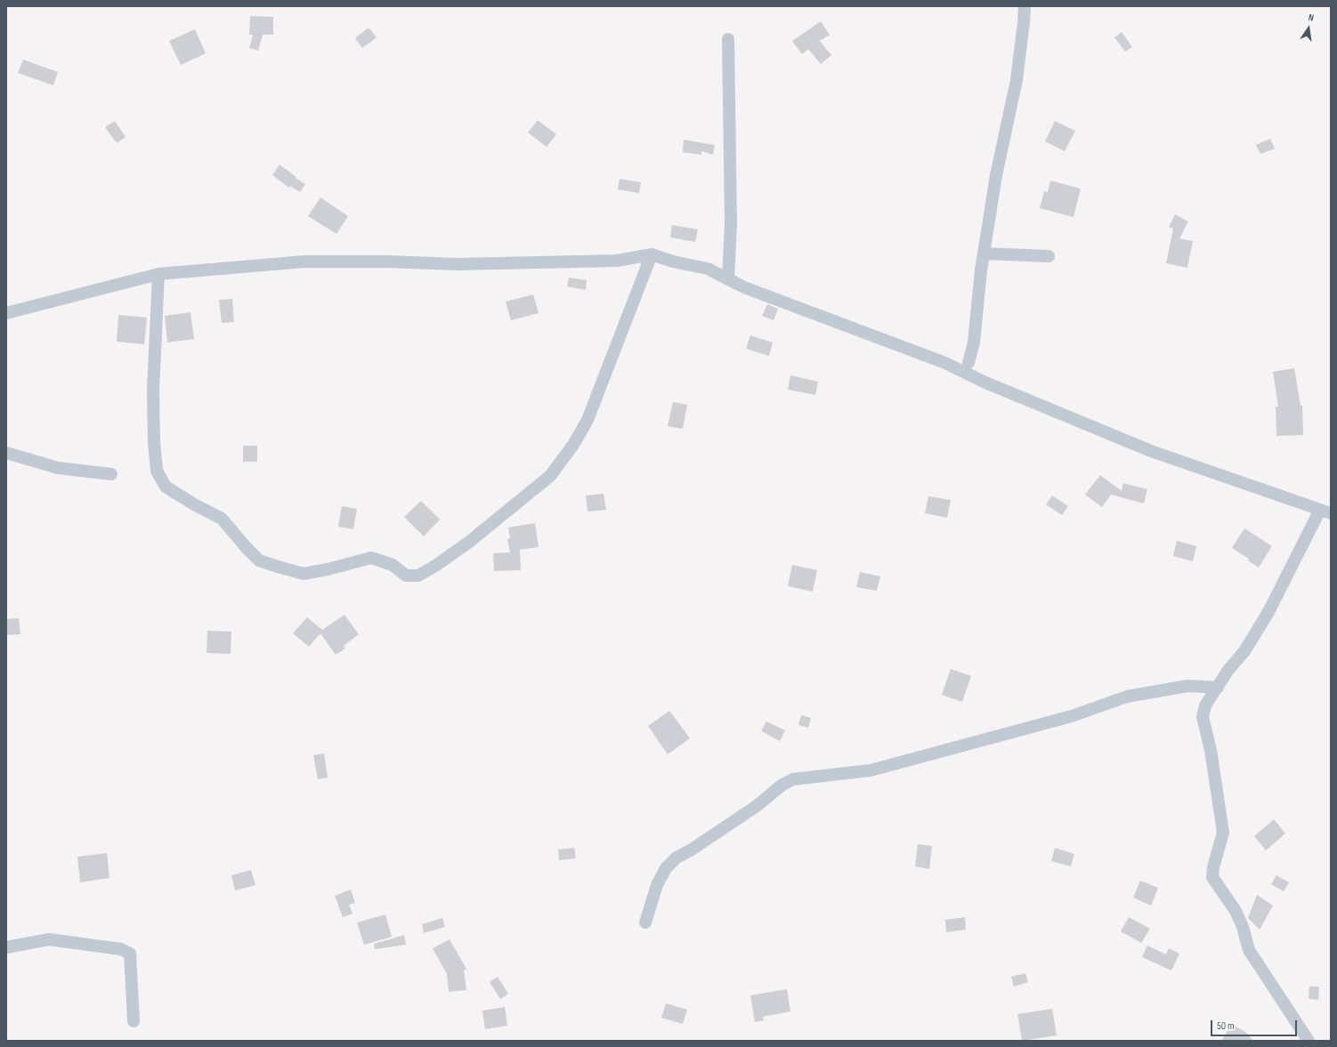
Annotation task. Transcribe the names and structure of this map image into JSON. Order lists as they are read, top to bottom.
{
  "scale_bar": "50 m",
  "north": "top"
}
